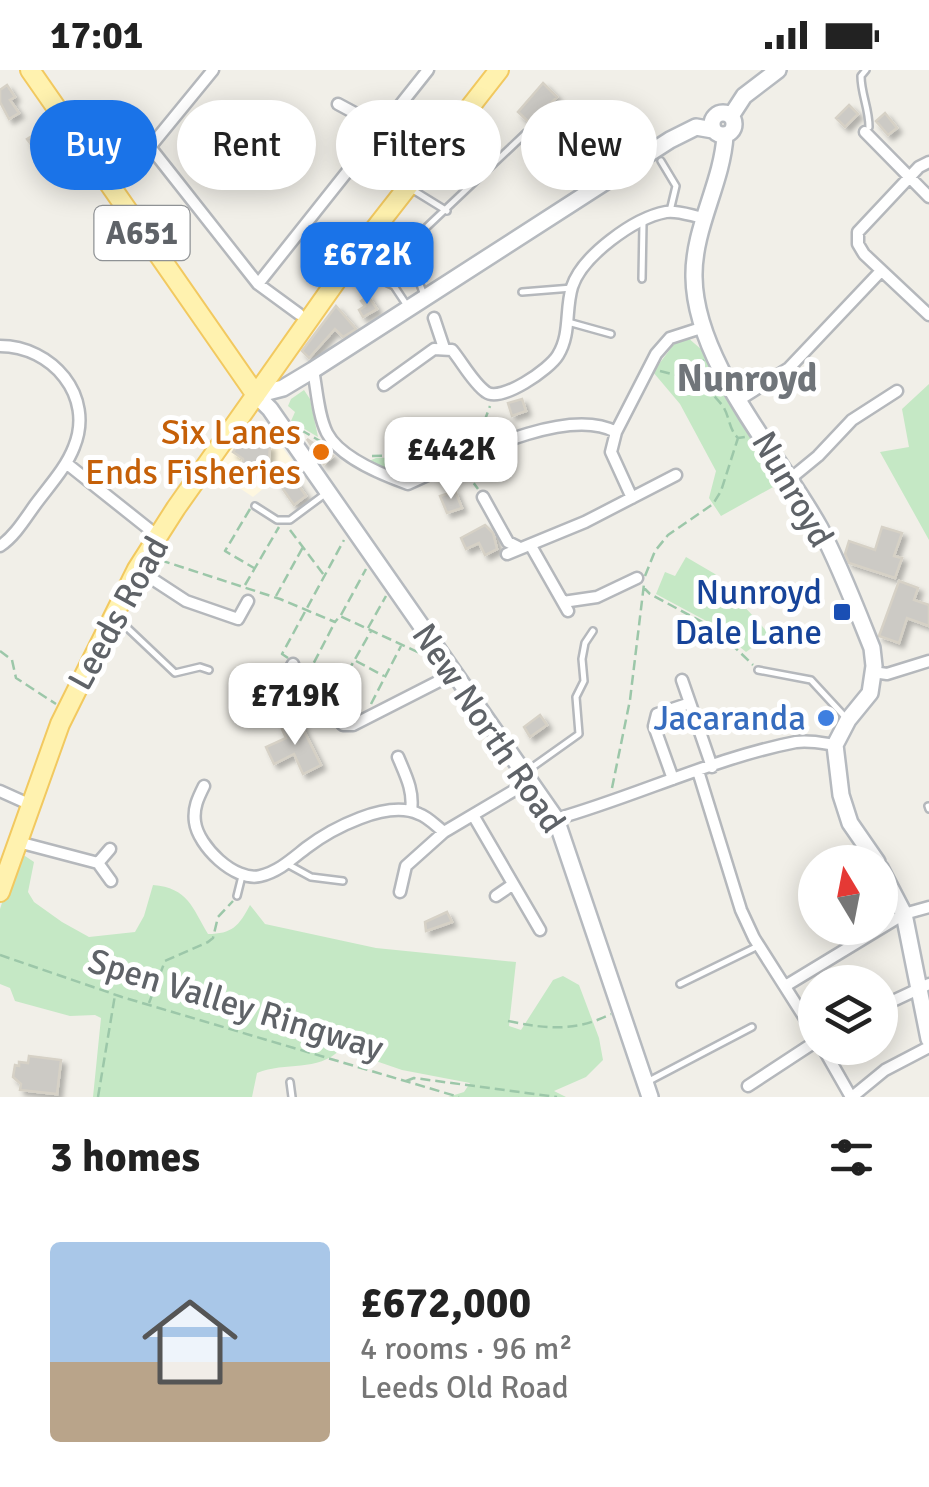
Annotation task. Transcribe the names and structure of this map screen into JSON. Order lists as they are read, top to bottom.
{
  "streets": {
    "main road": ["A651", "Leeds Road"],
    "street": ["Nunroyd", "New North Road"],
    "path": ["Spen Valley Ringway"]
  },
  "crossings": [
    ["A651", "Leeds Road"],
    ["A651", "New North Road"],
    ["Leeds Road", "New North Road"]
  ],
  "districts": ["Nunroyd"],
  "places": {
    "other": ["Six Lanes Ends Fisheries", "Jacaranda"],
    "transit": ["Nunroyd Dale Lane"]
  },
  "north": "top",
  "page": {
    "status": "17:01",
    "chip": [
      "Buy",
      "Rent",
      "Filters",
      "New"
    ],
    "price": ["£672K", "£442K", "£719K"],
    "heading": "3 homes",
    "list": [
      {
        "name": "£672,000",
        "note": "4 rooms · 96 m² · Leeds Old Road"
      }
    ]
  }
}
